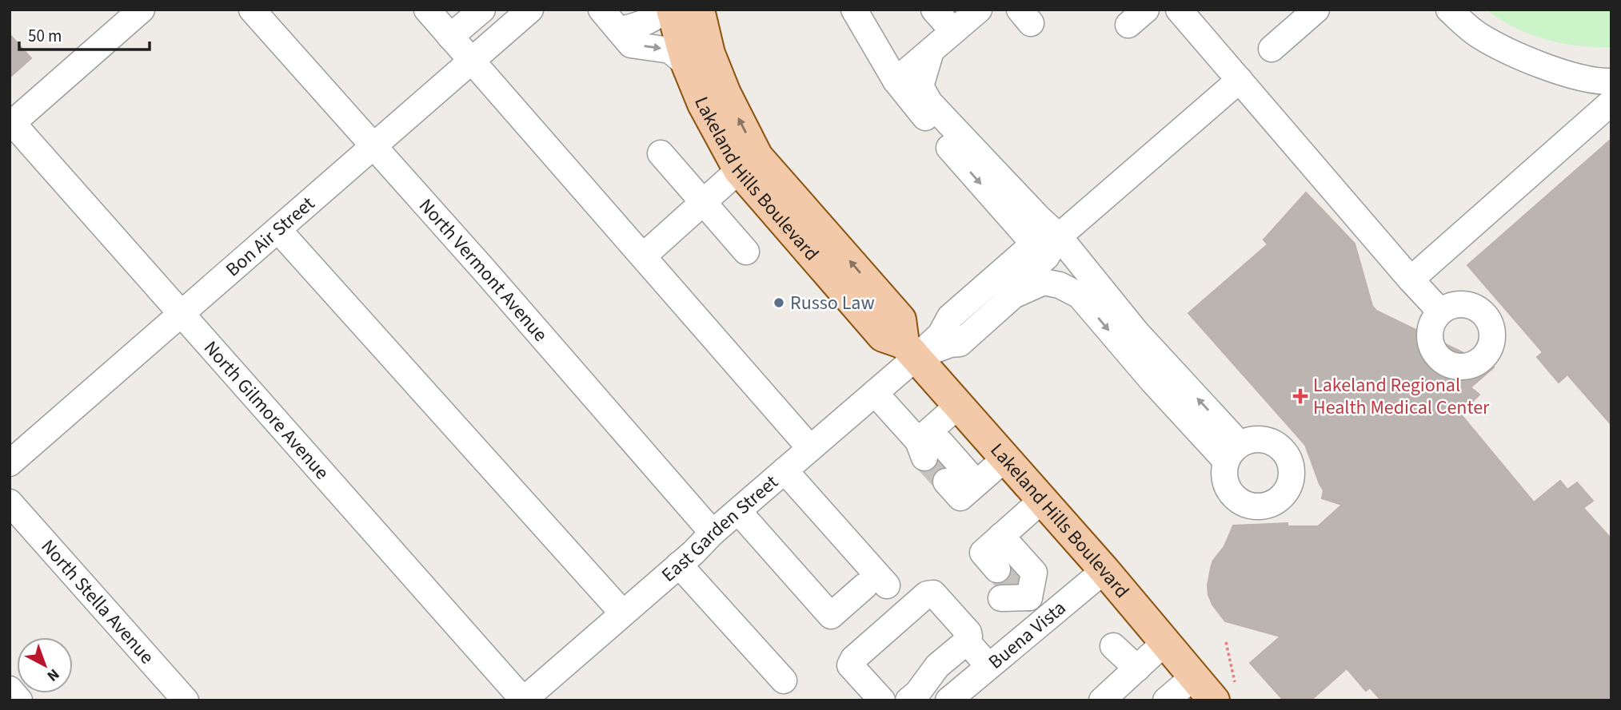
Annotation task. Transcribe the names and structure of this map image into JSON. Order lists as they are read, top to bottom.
{
  "streets": {
    "main road": ["Lakeland Hills Boulevard"],
    "street": [
      "Bon Air Street",
      "North Vermont Avenue",
      "North Gilmore Avenue",
      "East Garden Street",
      "North Stella Avenue",
      "Buena Vista"
    ]
  },
  "crossings": [
    ["Lakeland Hills Boulevard", "East Garden Street"],
    ["Lakeland Hills Boulevard", "Buena Vista"],
    ["Bon Air Street", "North Vermont Avenue"],
    ["Bon Air Street", "North Gilmore Avenue"],
    ["North Vermont Avenue", "East Garden Street"],
    ["North Gilmore Avenue", "East Garden Street"]
  ],
  "places": {
    "other": ["Russo Law"],
    "health": ["Lakeland Regional Health Medical Center"]
  },
  "scale_bar": "50 m",
  "north": "bottom right"
}
